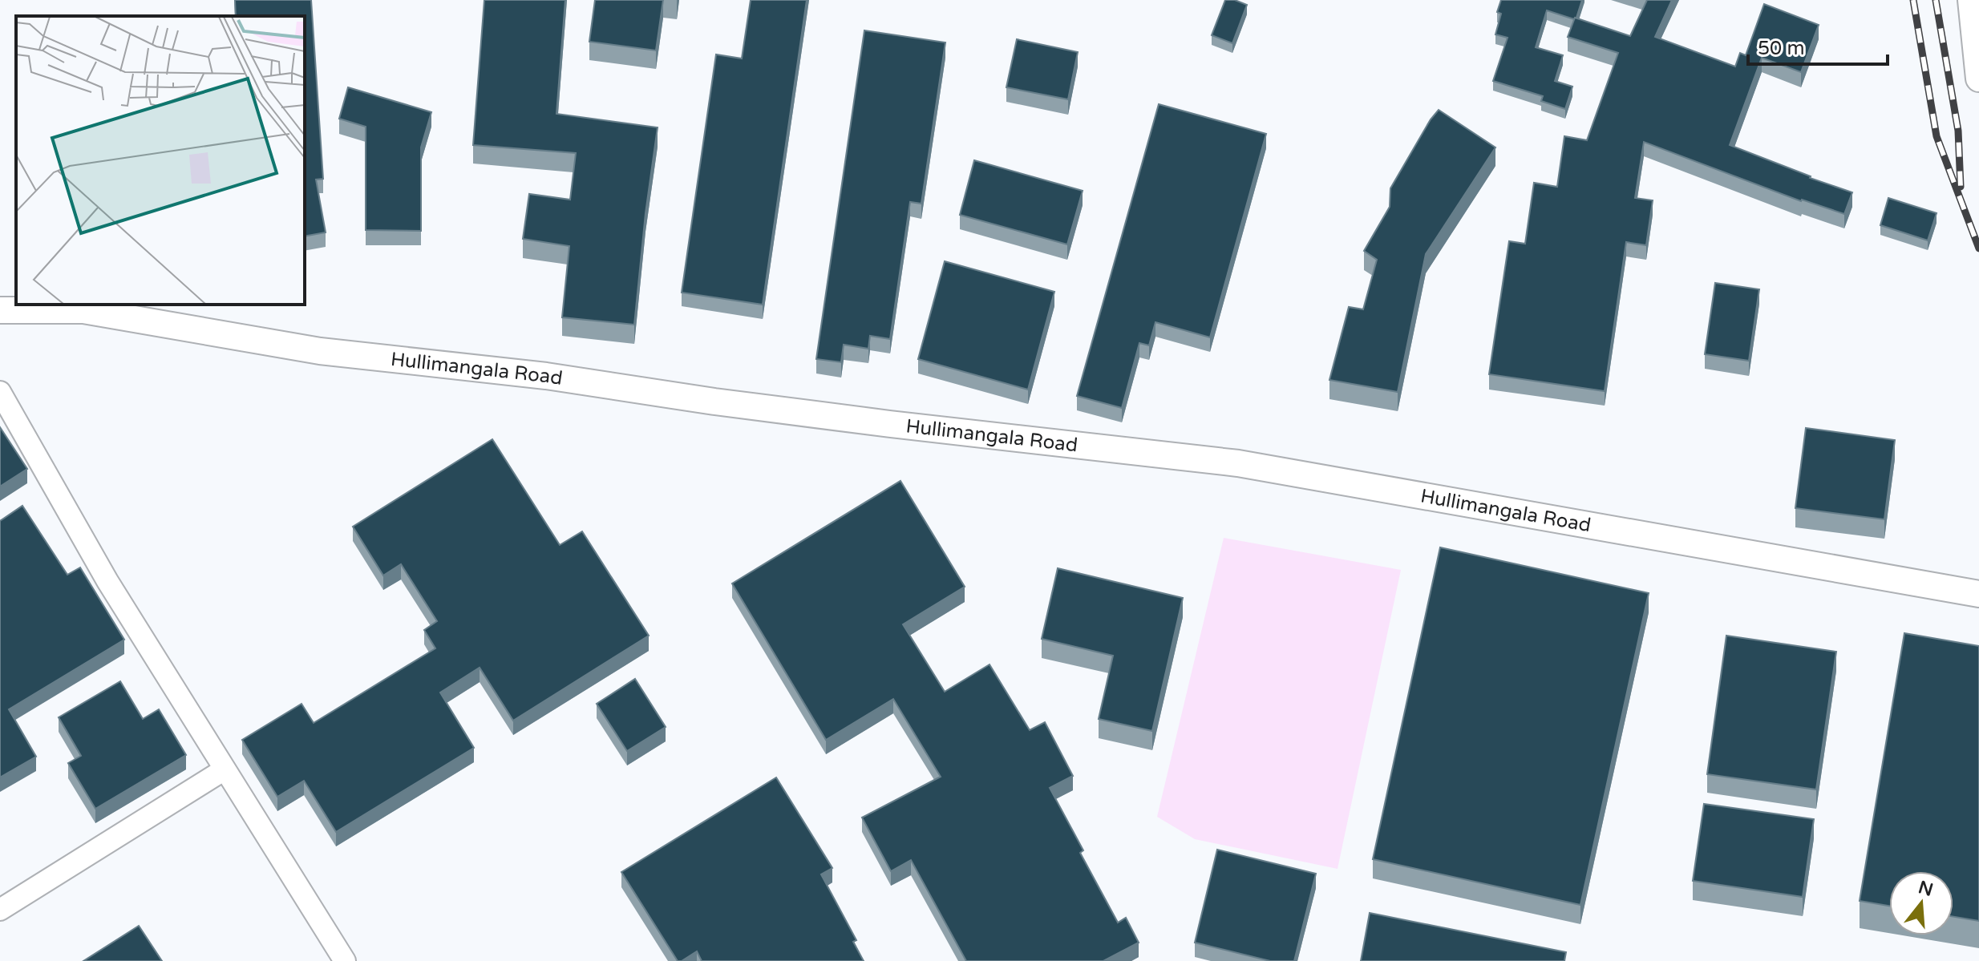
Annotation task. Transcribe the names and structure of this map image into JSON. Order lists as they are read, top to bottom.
{
  "streets": {
    "street": ["Hullimangala Road"]
  },
  "scale_bar": "50 m",
  "north": "top"
}
